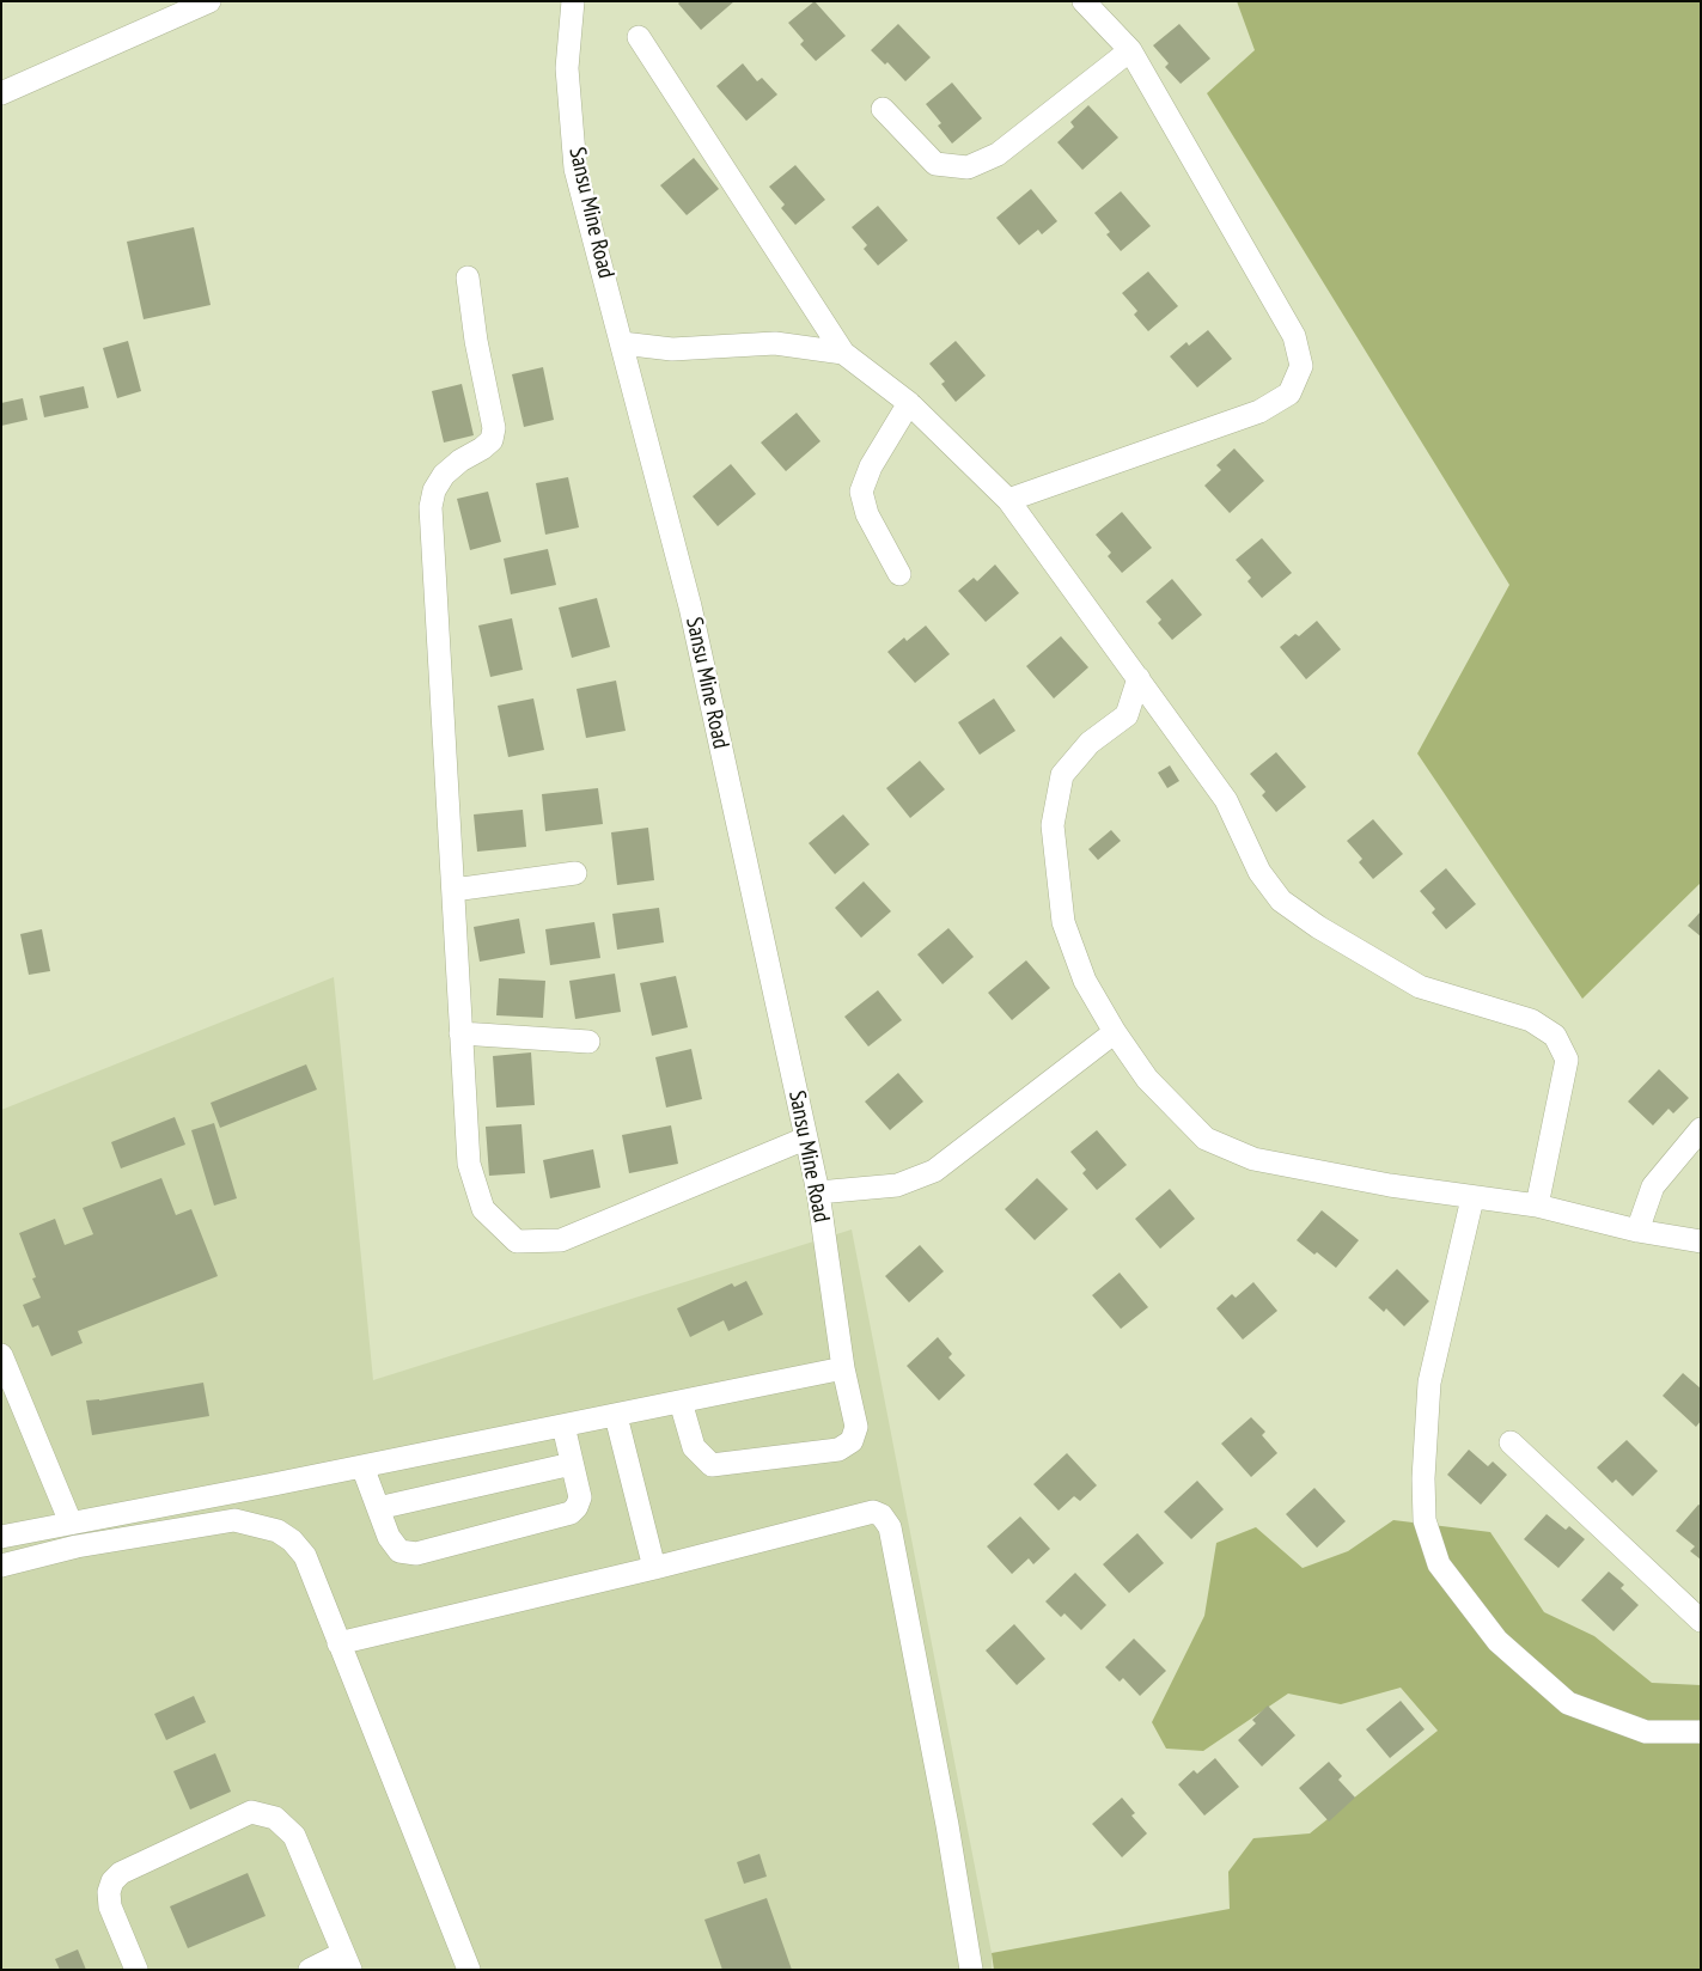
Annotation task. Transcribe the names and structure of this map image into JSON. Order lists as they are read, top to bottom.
{
  "streets": {
    "street": ["Sansu Mine Road"]
  }
}
